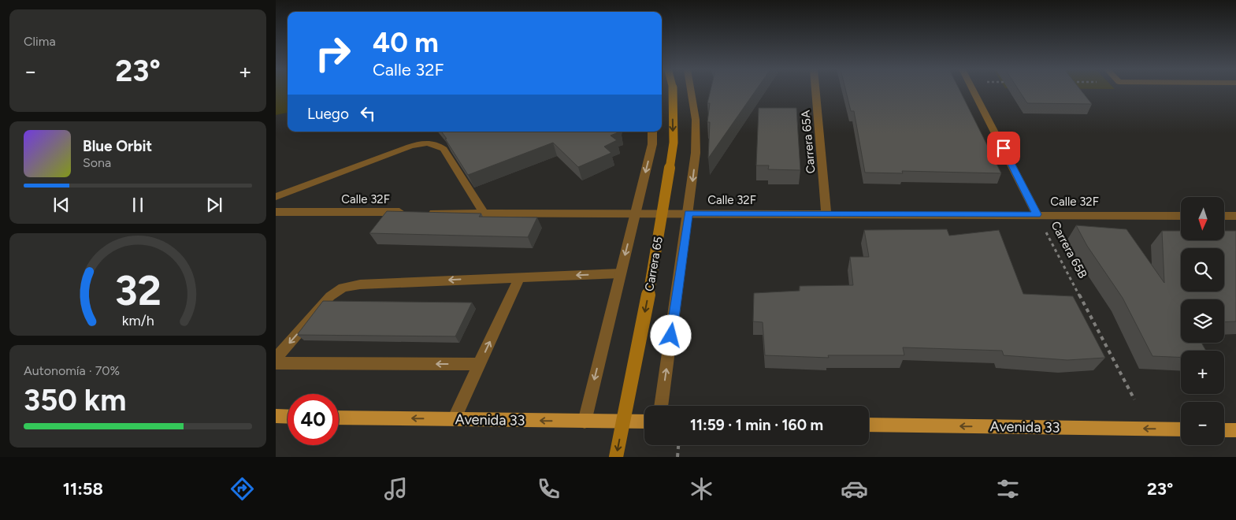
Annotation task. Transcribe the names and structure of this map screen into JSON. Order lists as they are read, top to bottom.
{
  "streets": {
    "main road": ["Carrera 65", "Avenida 33"],
    "street": ["Carrera 65A", "Calle 32F", "Carrera 65B"]
  },
  "crossings": [
    ["Carrera 65A", "Calle 32F"],
    ["Calle 32F", "Carrera 65B"]
  ],
  "one_way": ["Carrera 65", "Avenida 33"],
  "north": "bottom",
  "page": {
    "tile": [
      "Clima",
      ["Autonomía · 70%", "350 km"]
    ],
    "turn": ["40 m", "Calle 32F"],
    "heat": ["−", "23°", "+"],
    "then": "Luego",
    "song": ["Blue Orbit", "Sona"],
    "map_buttons": ["+", "−"],
    "limit": "40",
    "trip": "11:59 · 1 min · 160 m",
    "tabs": ["11:58", "23°"],
    "gauge": ["32", "km/h"]
  }
}
